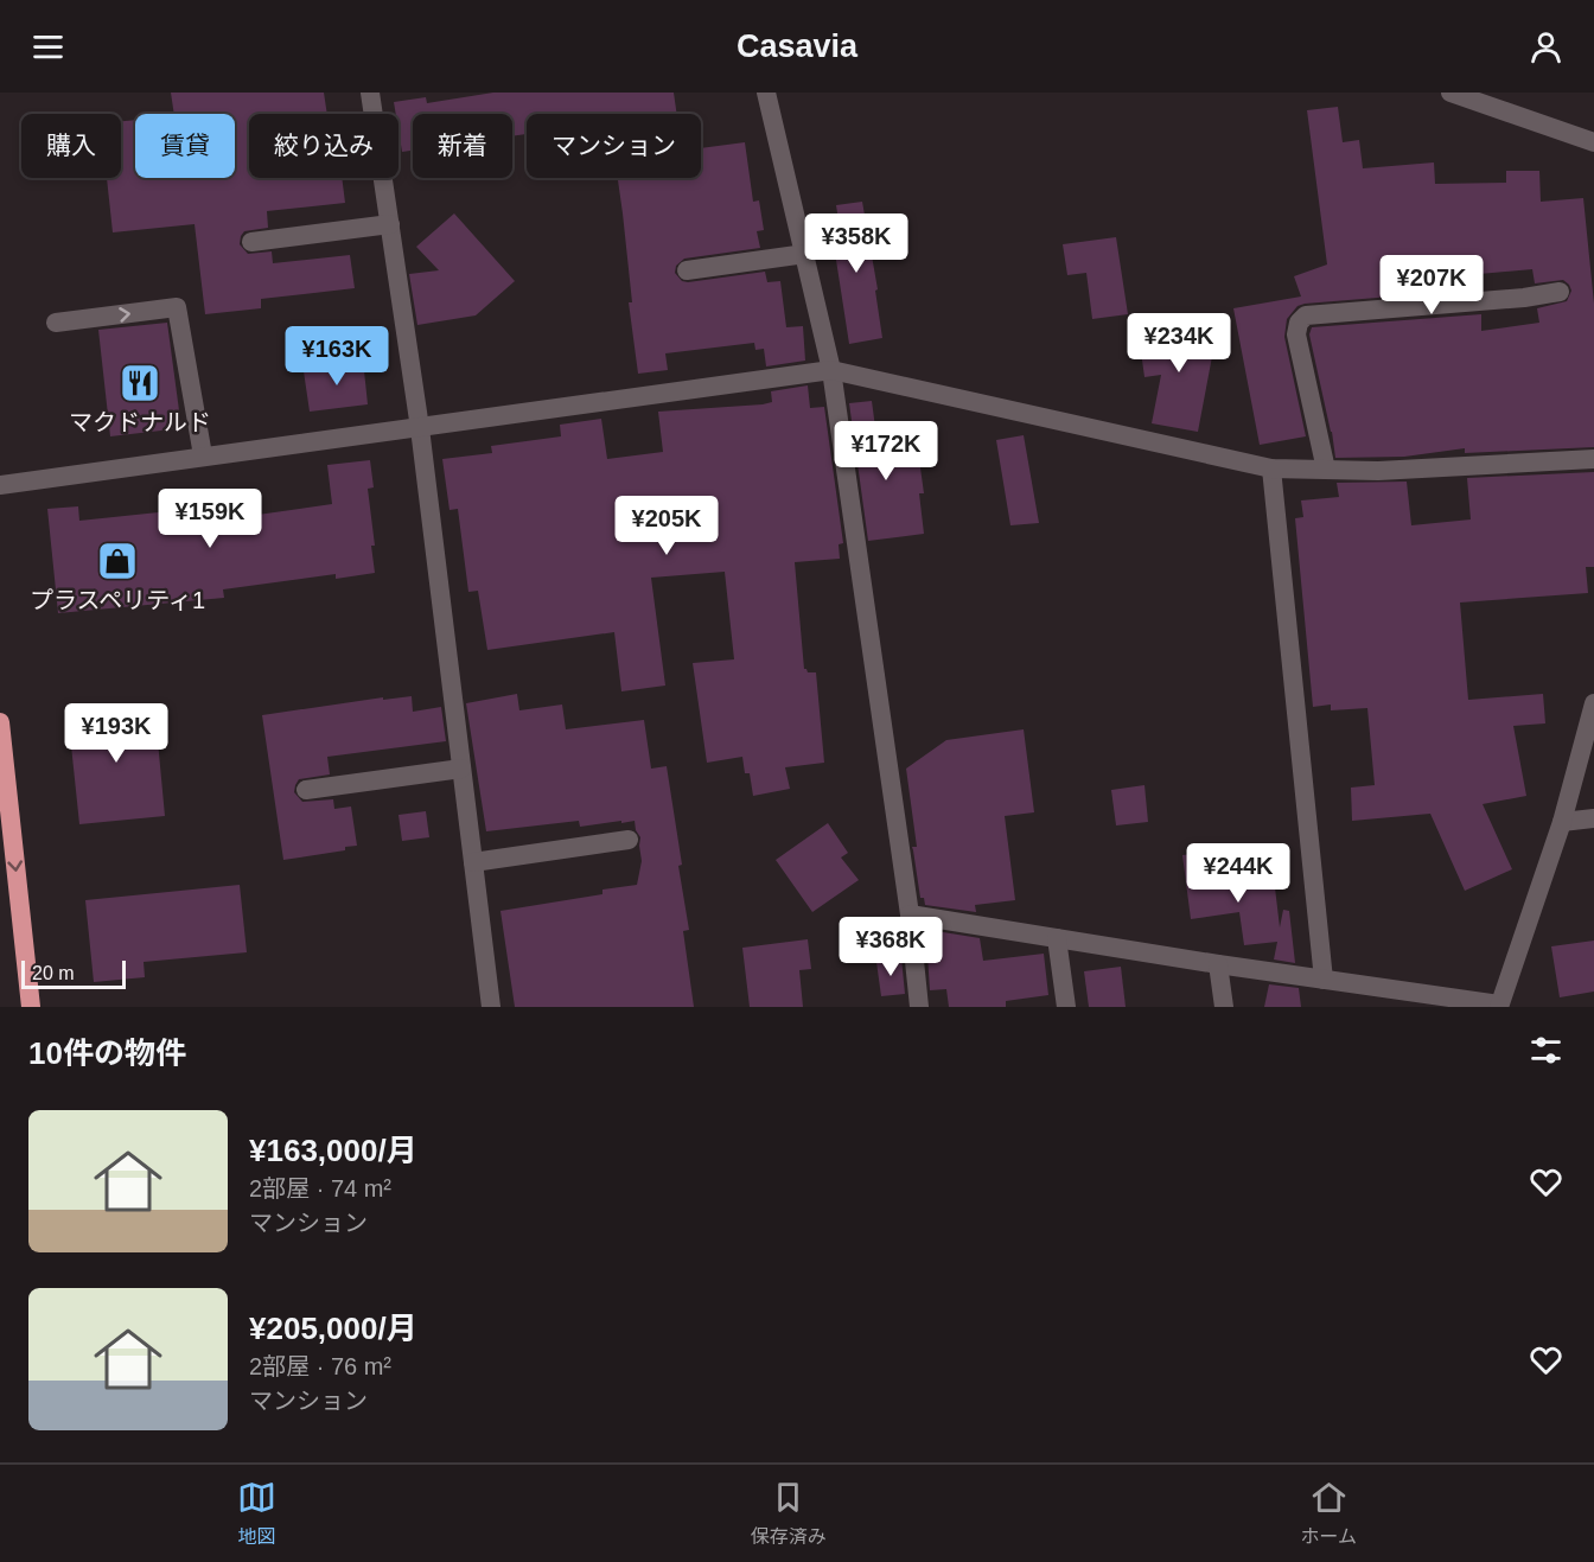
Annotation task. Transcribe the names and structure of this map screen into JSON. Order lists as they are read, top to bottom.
{
  "places": {
    "restaurant": ["マクドナルド"],
    "shop": ["プラスペリティ1"]
  },
  "scale_bar": "20 m",
  "page": {
    "header": "Casavia",
    "chip": [
      "購入",
      "賃貸",
      "絞り込み",
      "新着",
      "マンション"
    ],
    "price": [
      "¥358K",
      "¥207K",
      "¥234K",
      "¥163K",
      "¥172K",
      "¥159K",
      "¥205K",
      "¥193K",
      "¥244K",
      "¥368K"
    ],
    "scale": "20 m",
    "heading": "10件の物件",
    "list": [
      {
        "name": "¥163,000/月",
        "note": "2部屋 · 74 m² · マンション"
      },
      {
        "name": "¥205,000/月",
        "note": "2部屋 · 76 m² · マンション"
      }
    ],
    "tabs": ["地図", "保存済み", "ホーム"]
  }
}
